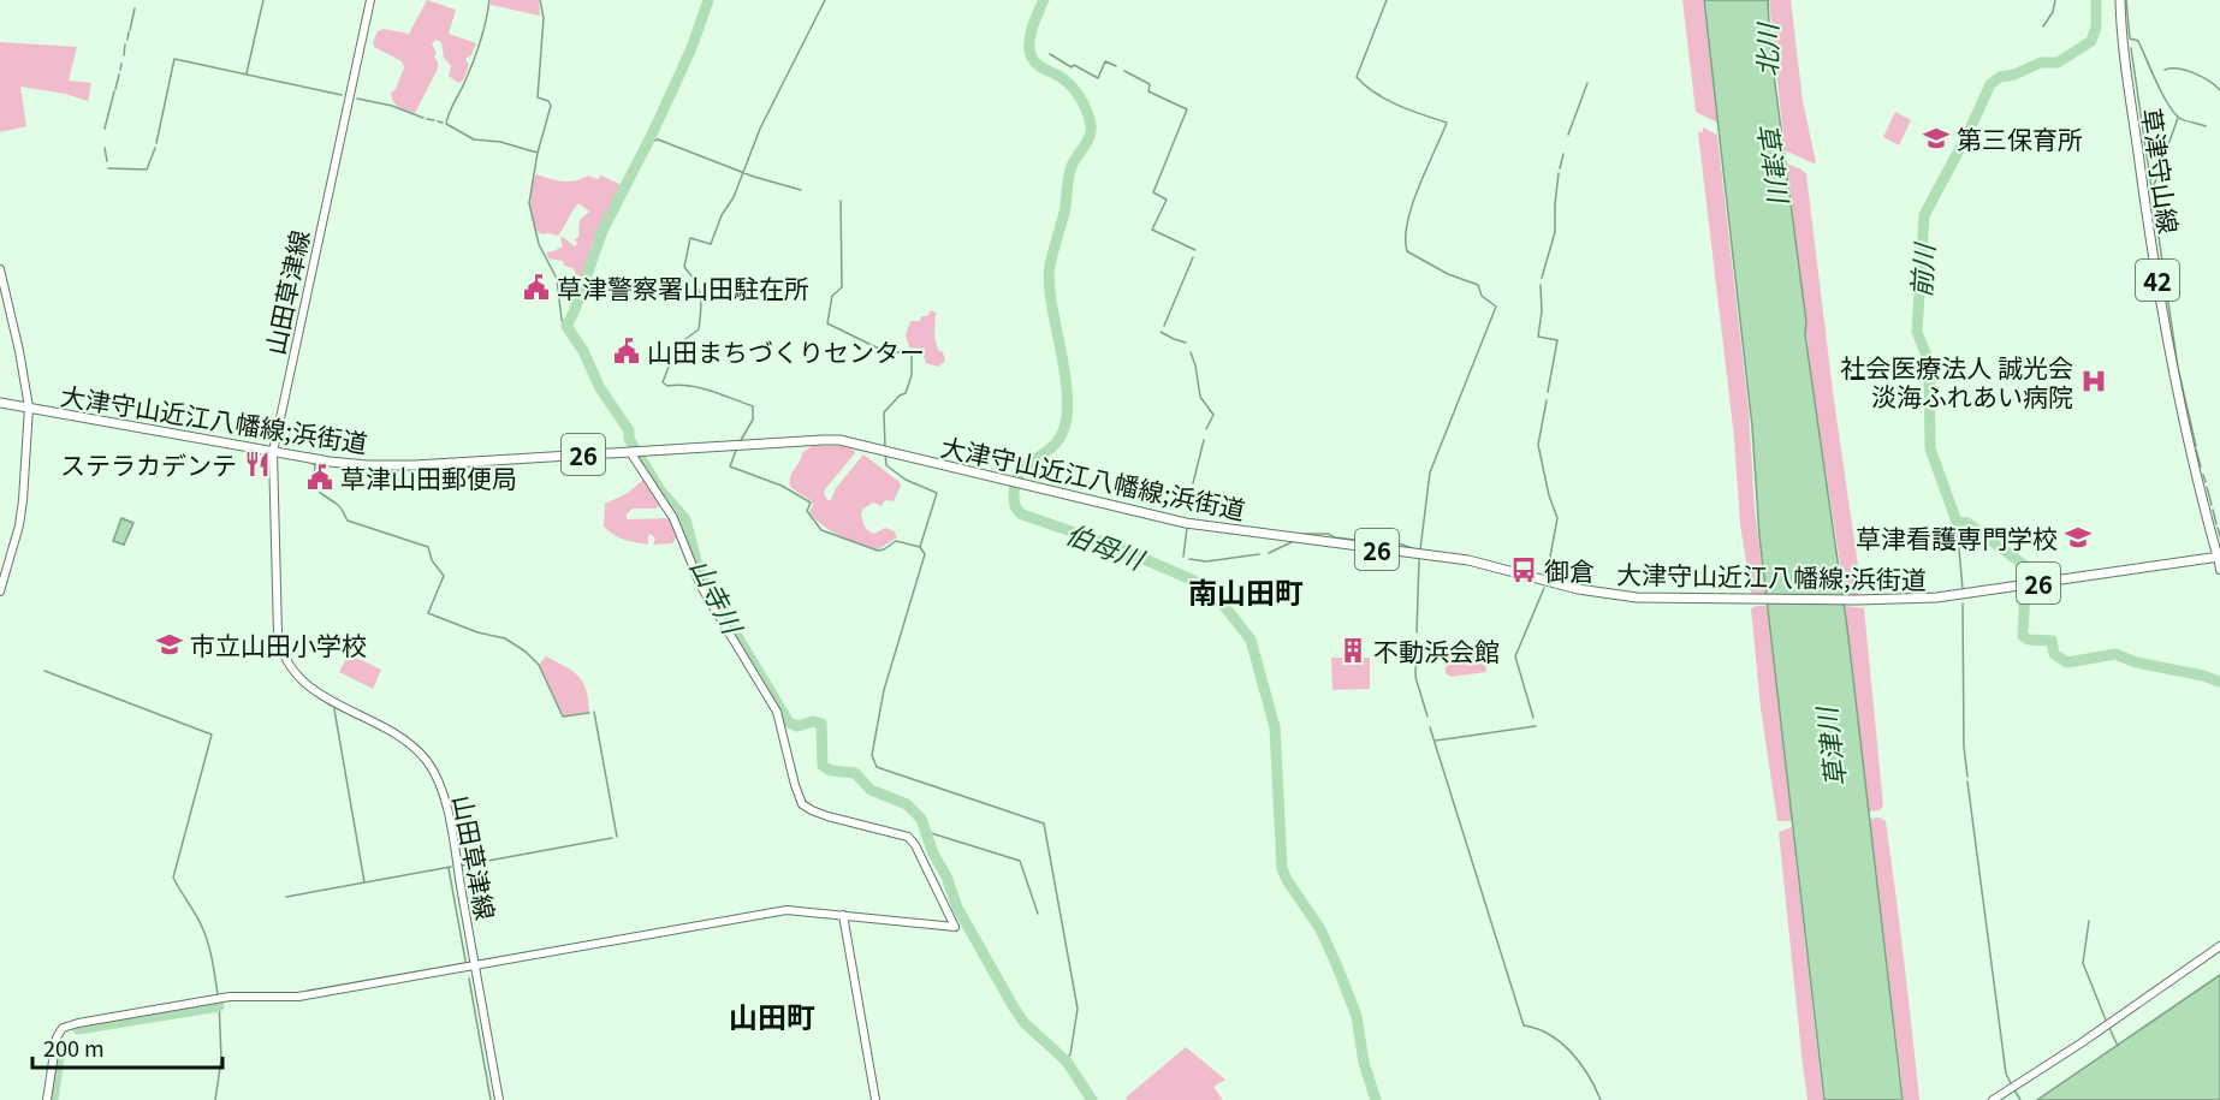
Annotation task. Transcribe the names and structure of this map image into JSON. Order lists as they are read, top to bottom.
{
  "streets": {
    "main road": [
      "草津守山線",
      "42",
      "大津守山近江八幡線;浜街道",
      "26"
    ],
    "street": ["山田草津線"]
  },
  "crossings": [
    ["草津守山線", "大津守山近江八幡線;浜街道"],
    ["山田草津線", "大津守山近江八幡線;浜街道"]
  ],
  "districts": ["南山田町", "山田町"],
  "water": [
    "北川",
    "草津川",
    "前川",
    "伯母川",
    "山寺川"
  ],
  "places": {
    "school or university": ["第三保育所", "草津看護専門学校", "市立山田小学校"],
    "public building": ["草津警察署山田駐在所", "山田まちづくりセンター", "草津山田郵便局"],
    "hospital": ["社会医療法人 誠光会 淡海ふれあい病院"],
    "restaurant": ["ステラカデンテ"],
    "bus stop": ["御倉"],
    "building": ["不動浜会館"]
  },
  "scale_bar": "200 m"
}
